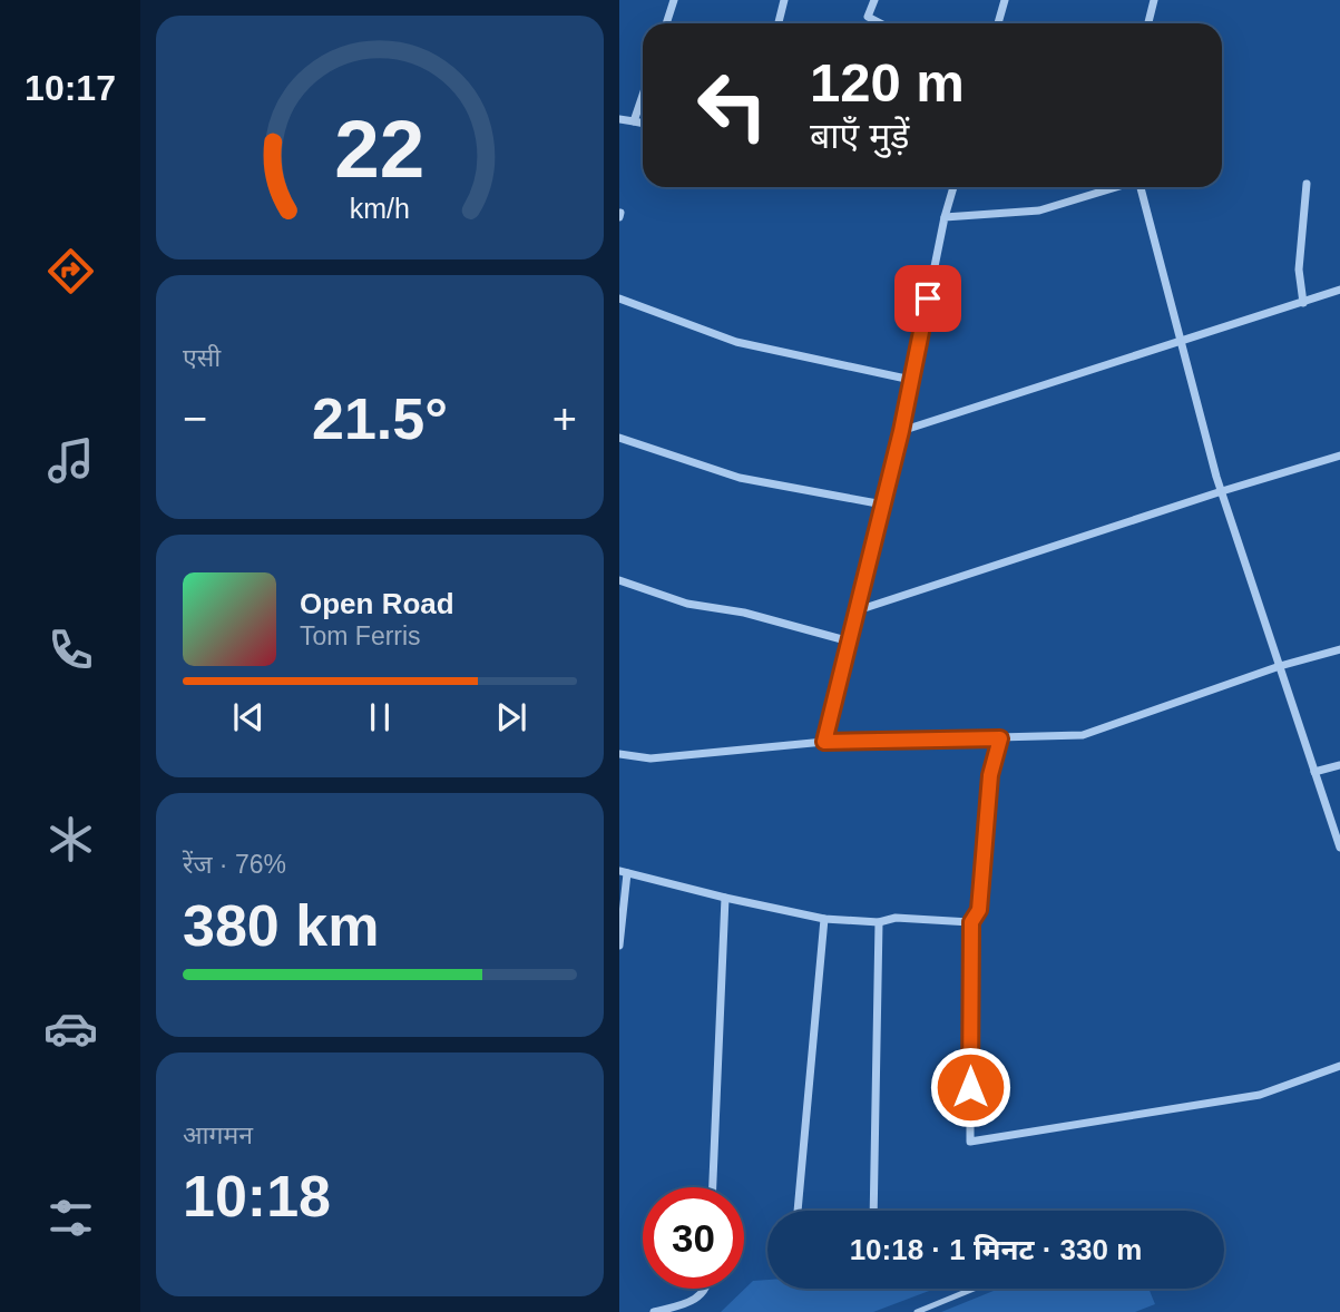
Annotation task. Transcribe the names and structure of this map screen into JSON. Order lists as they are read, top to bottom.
{
  "page": {
    "tabs": "10:17",
    "turn": ["120 m", "बाएँ मुड़ें"],
    "tile": [
      "एसी",
      ["रेंज · 76%", "380 km"],
      ["आगमन", "10:18"]
    ],
    "heat": ["−", "21.5°", "+"],
    "song": ["Open Road", "Tom Ferris"],
    "limit": "30",
    "trip": "10:18 · 1 मिनट · 330 m",
    "gauge": ["22", "km/h"]
  }
}
